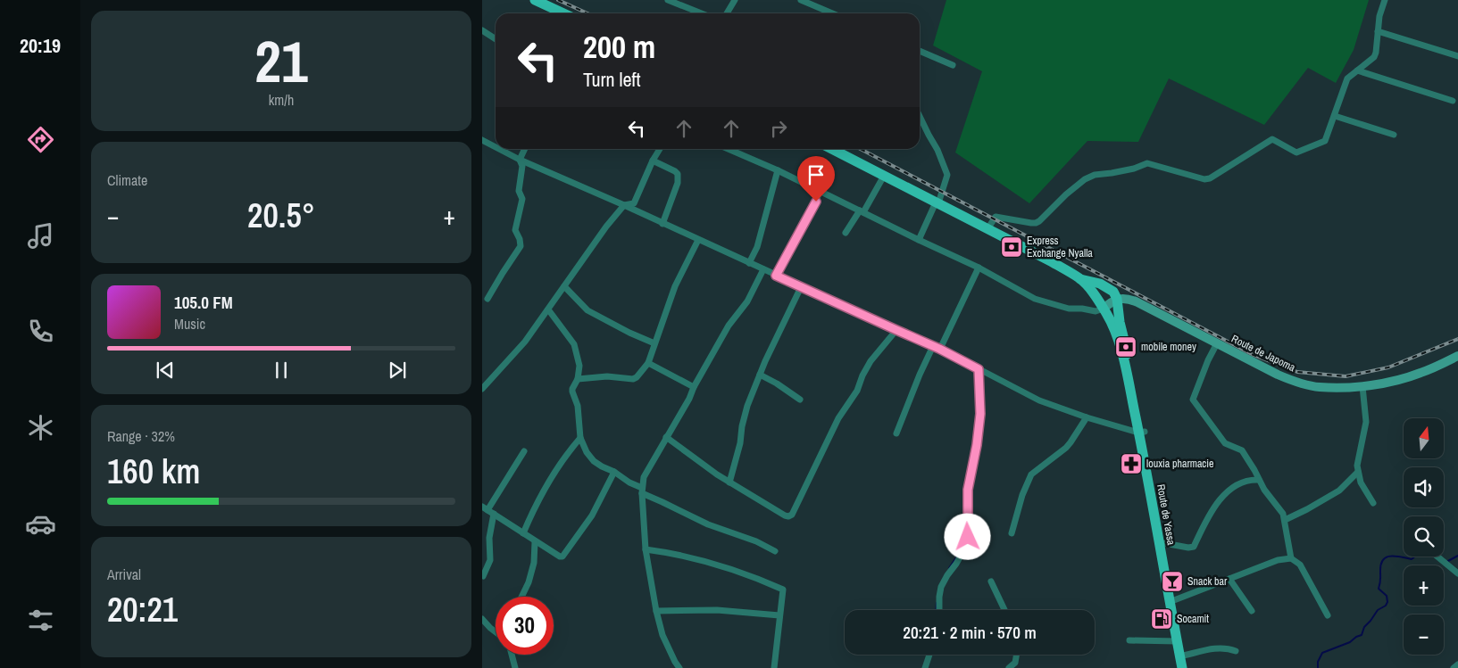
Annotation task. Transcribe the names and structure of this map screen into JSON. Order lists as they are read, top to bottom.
{
  "streets": {
    "main road": ["Route de Yassa"],
    "street": ["Route de Japoma"]
  },
  "places": {
    "bank": ["Express Exchange Nyalla", "mobile money"],
    "pharmacy": ["louxia pharmacie"],
    "bar": ["Snack bar"],
    "fuel station": ["Socamit"]
  },
  "north": "top",
  "page": {
    "tabs": "20:19",
    "tile": [
      ["21", "km/h"],
      "Climate",
      ["Range · 32%", "160 km"],
      ["Arrival", "20:21"]
    ],
    "turn": ["200 m", "Turn left"],
    "heat": ["−", "20.5°", "+"],
    "song": ["105.0 FM", "Music"],
    "map_buttons": ["+", "−"],
    "limit": "30",
    "trip": "20:21 · 2 min · 570 m"
  }
}
